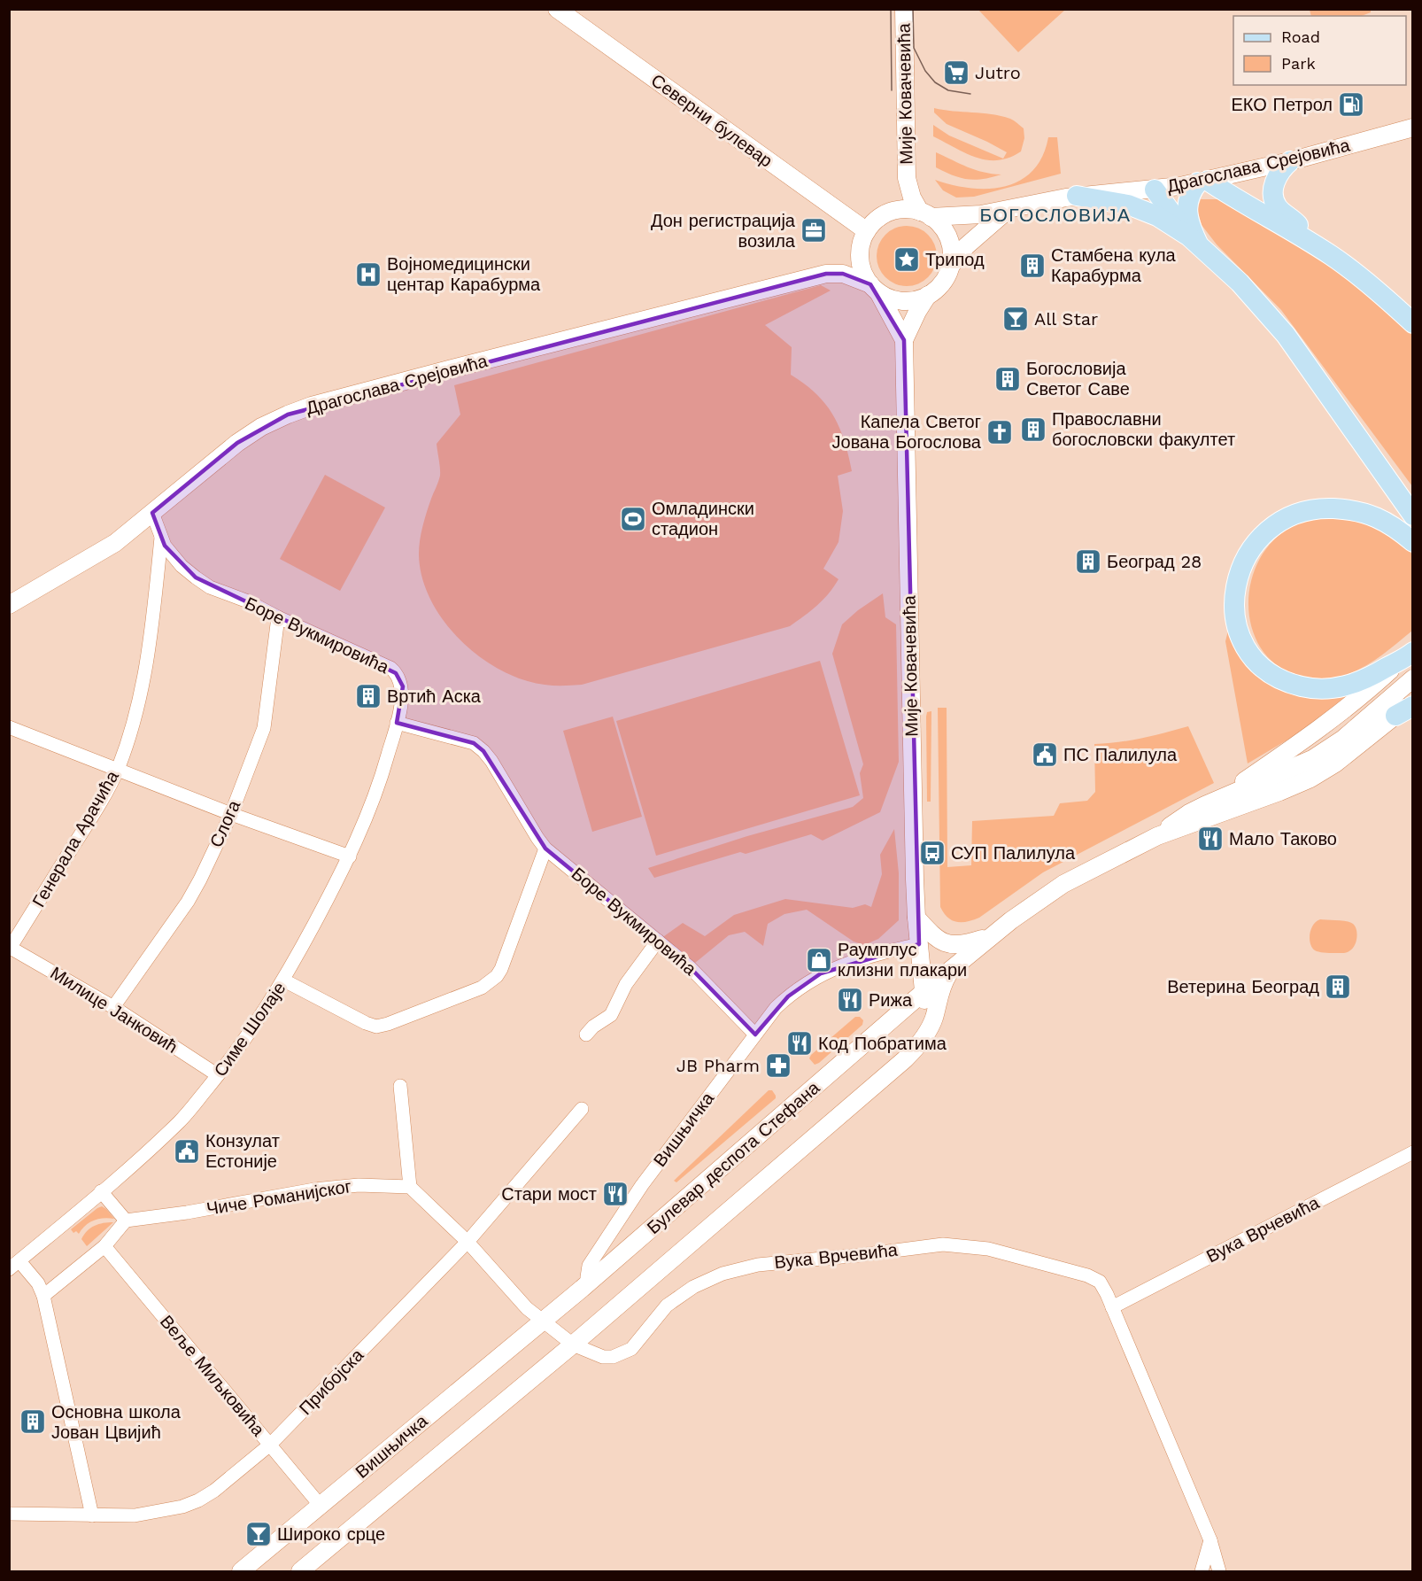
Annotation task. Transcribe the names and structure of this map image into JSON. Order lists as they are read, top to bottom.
{
  "streets": {
    "main road": [
      "Мије Ковачевића",
      "Северни булевар",
      "Драгослава Срејовића",
      "Вишњичка",
      "Булевар деспота Стефана"
    ],
    "street": [
      "Боре Вукмировића",
      "Слога",
      "Генерала Арачића",
      "Милице Јанковић",
      "Симе Шолаје",
      "Чиче Романијског",
      "Вука Врчевића",
      "Веље Миљковића",
      "Прибојска"
    ]
  },
  "crossings": [
    ["Мије Ковачевића", "Северни булевар"],
    ["Мије Ковачевића", "Драгослава Срејовића"],
    ["Мије Ковачевића", "Булевар деспота Стефана"],
    ["Северни булевар", "Драгослава Срејовића"],
    ["Драгослава Срејовића", "Боре Вукмировића"],
    ["Боре Вукмировића", "Слога"],
    ["Боре Вукмировића", "Генерала Арачића"],
    ["Боре Вукмировића", "Симе Шолаје"],
    ["Боре Вукмировића", "Вишњичка"],
    ["Слога", "Милице Јанковић"],
    ["Генерала Арачића", "Милице Јанковић"],
    ["Милице Јанковић", "Симе Шолаје"],
    ["Вишњичка", "Булевар деспота Стефана"],
    ["Вишњичка", "Вука Врчевића"],
    ["Вишњичка", "Веље Миљковића"],
    ["Булевар деспота Стефана", "Вука Врчевића"],
    ["Веље Миљковића", "Прибојска"]
  ],
  "districts": ["БОГОСЛОВИЈА"],
  "places": {
    "supermarket": ["Jutro"],
    "fuel station": ["ЕКО Петрол"],
    "office": ["Дон регистрација возила"],
    "place": ["Трипод"],
    "building": [
      "Стамбена кула Карабурма",
      "Богословија Светог Саве",
      "Православни богословски факултет",
      "Београд 28",
      "Вртић Аска",
      "Ветерина Београд",
      "Основна школа Јован Цвијић"
    ],
    "hospital": ["Војномедицински центар Карабурма"],
    "bar": ["All Star", "Широко срце"],
    "church": ["Капела Светог Јована Богослова"],
    "sports": ["Омладински стадион"],
    "public building": ["ПС Палилула", "Конзулат Естоније"],
    "restaurant": [
      "Мало Таково",
      "Рижа",
      "Код Побратима",
      "Стари мост"
    ],
    "bus stop": ["СУП Палилула"],
    "shop": ["Раумплус клизни плакари"],
    "pharmacy": ["JB Pharm"]
  },
  "legend": ["Road", "Park"]
}
